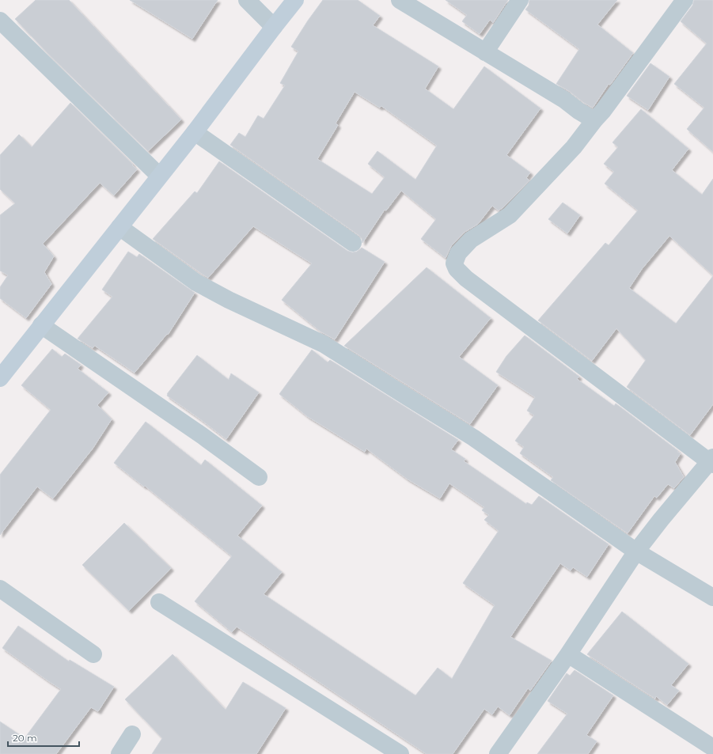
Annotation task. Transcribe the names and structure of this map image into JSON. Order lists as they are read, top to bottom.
{
  "scale_bar": "20 m"
}
